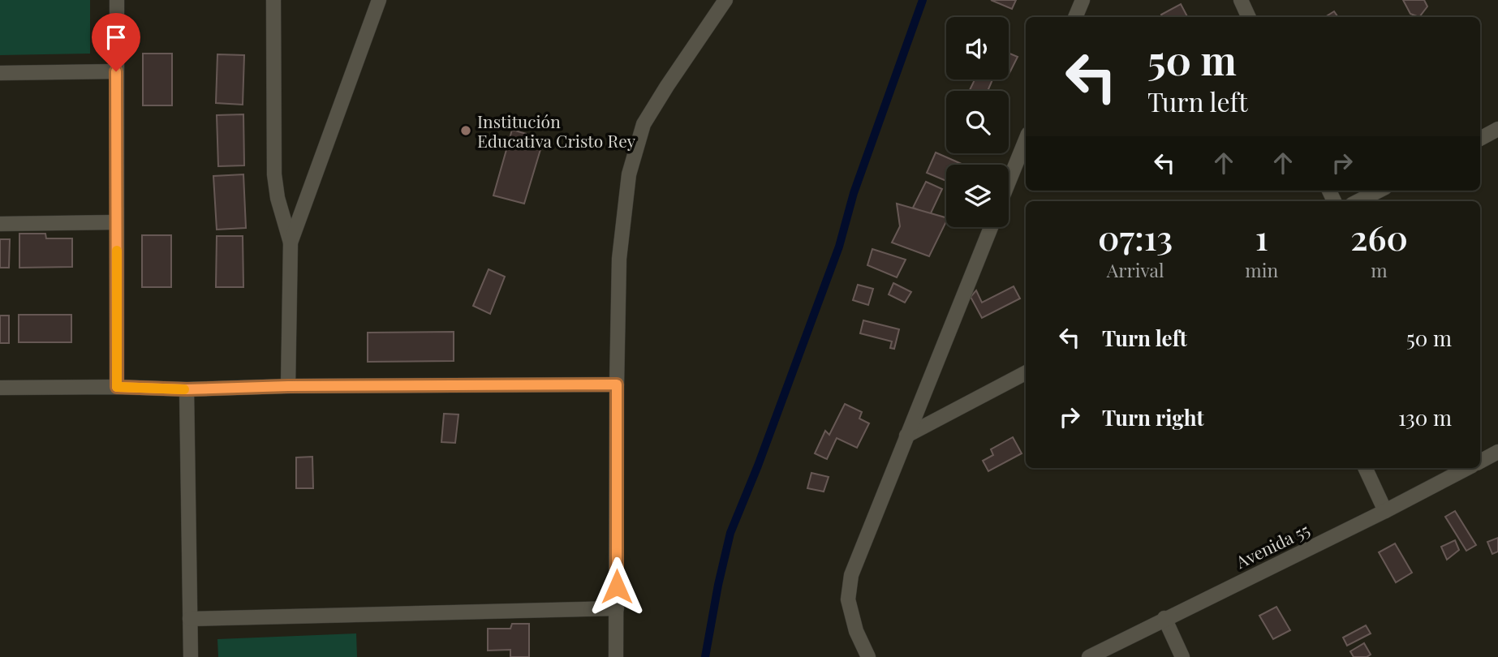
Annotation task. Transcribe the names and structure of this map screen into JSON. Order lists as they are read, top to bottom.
{
  "streets": {
    "street": ["Avenida 55"]
  },
  "places": ["Institución Educativa Cristo Rey"],
  "page": {
    "turn": ["50 m", "Turn left"],
    "eta": [
      "07:13",
      "Arrival",
      "1",
      "min",
      "260",
      "m"
    ],
    "list": [
      {
        "name": "Turn left",
        "value": "50 m"
      },
      {
        "name": "Turn right",
        "value": "130 m"
      }
    ]
  }
}
